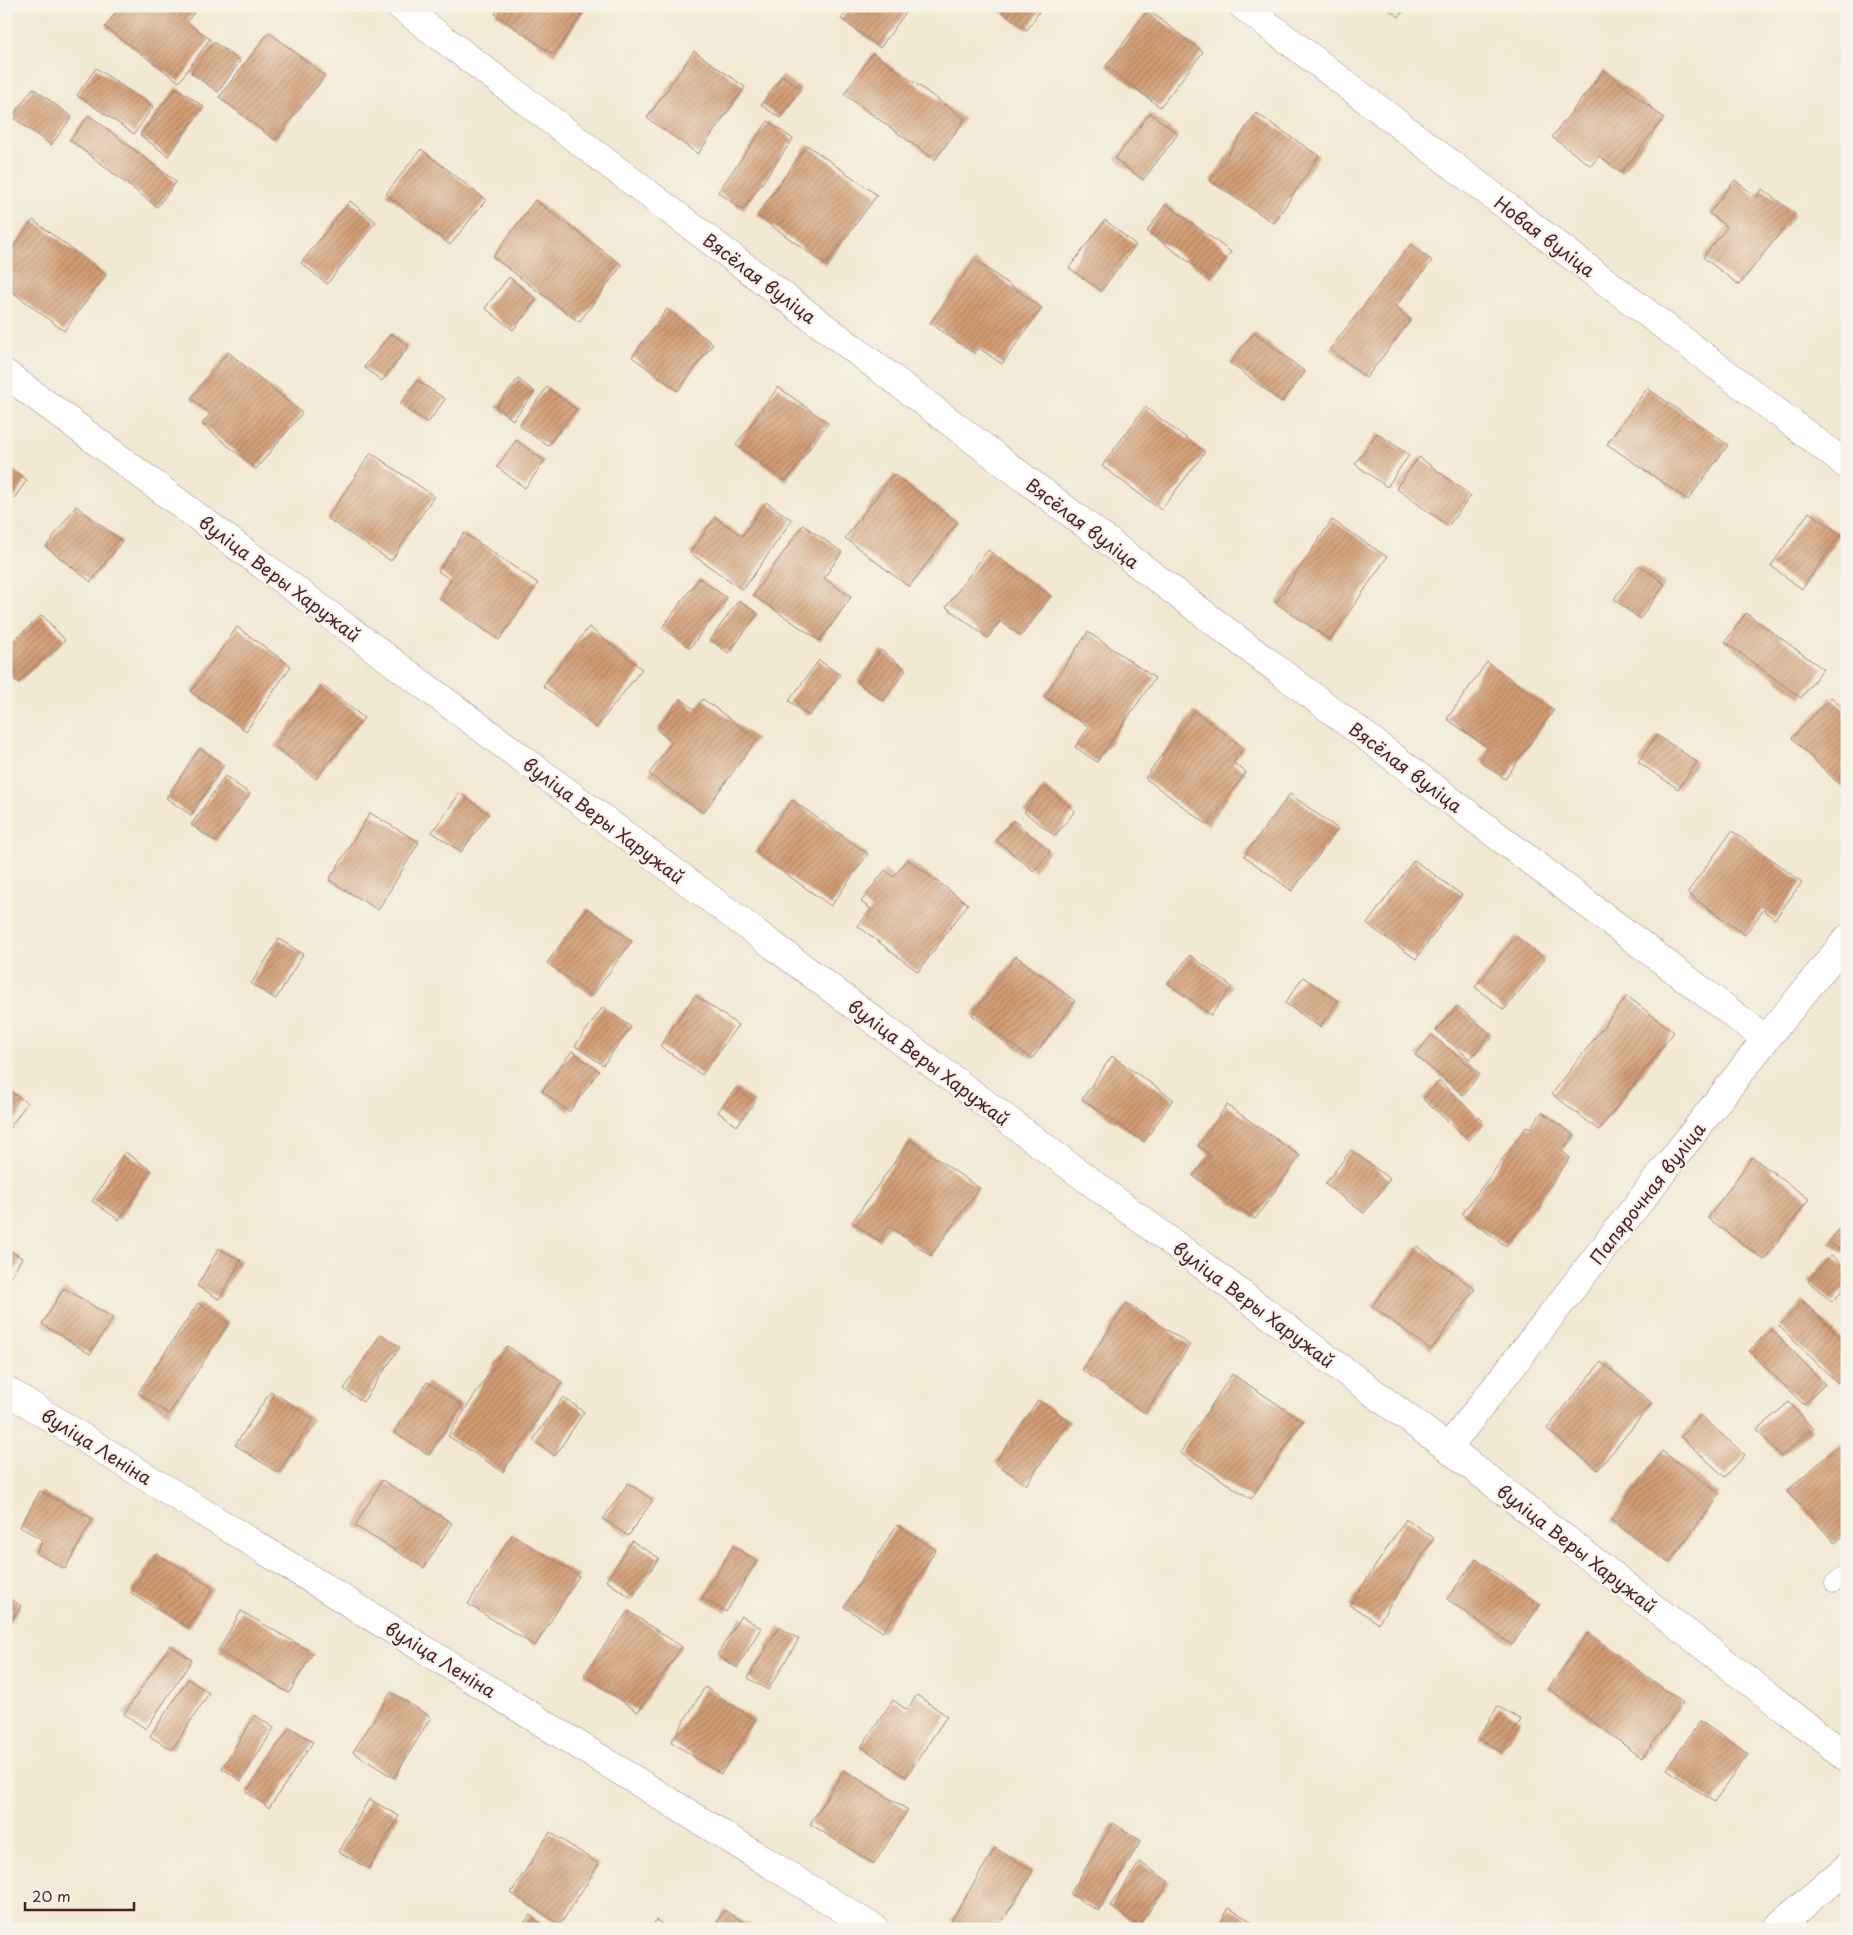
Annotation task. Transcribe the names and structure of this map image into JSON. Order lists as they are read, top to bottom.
{
  "streets": {
    "street": [
      "Новая вуліца",
      "Вясёлая вуліца",
      "вуліца Веры Харужай",
      "Папярочная вуліца",
      "вуліца Леніна"
    ]
  },
  "crossings": [
    ["Вясёлая вуліца", "Папярочная вуліца"],
    ["вуліца Веры Харужай", "Папярочная вуліца"]
  ],
  "scale_bar": "20 m"
}
